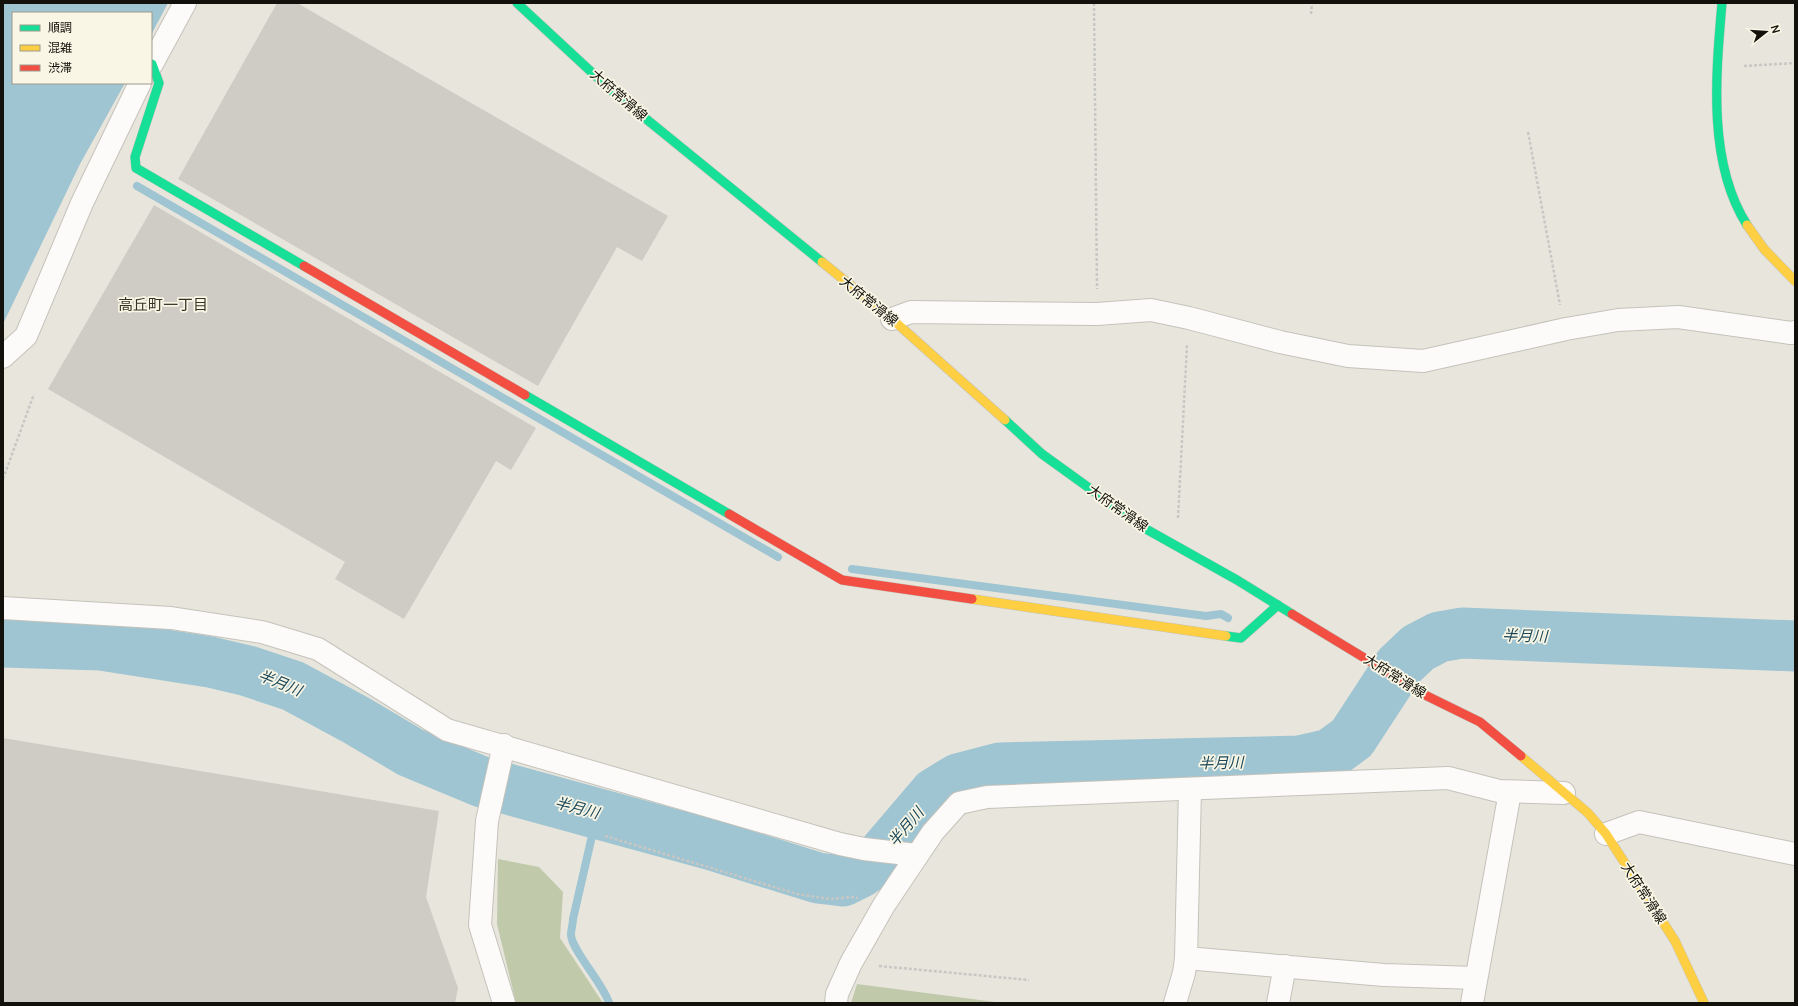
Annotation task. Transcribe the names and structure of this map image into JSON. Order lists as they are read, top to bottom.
{
  "streets": {
    "street": ["大府常滑線"]
  },
  "districts": ["高丘町一丁目"],
  "water": ["半月川"],
  "legend": ["順調", "混雑", "渋滞"],
  "north": "right"
}
